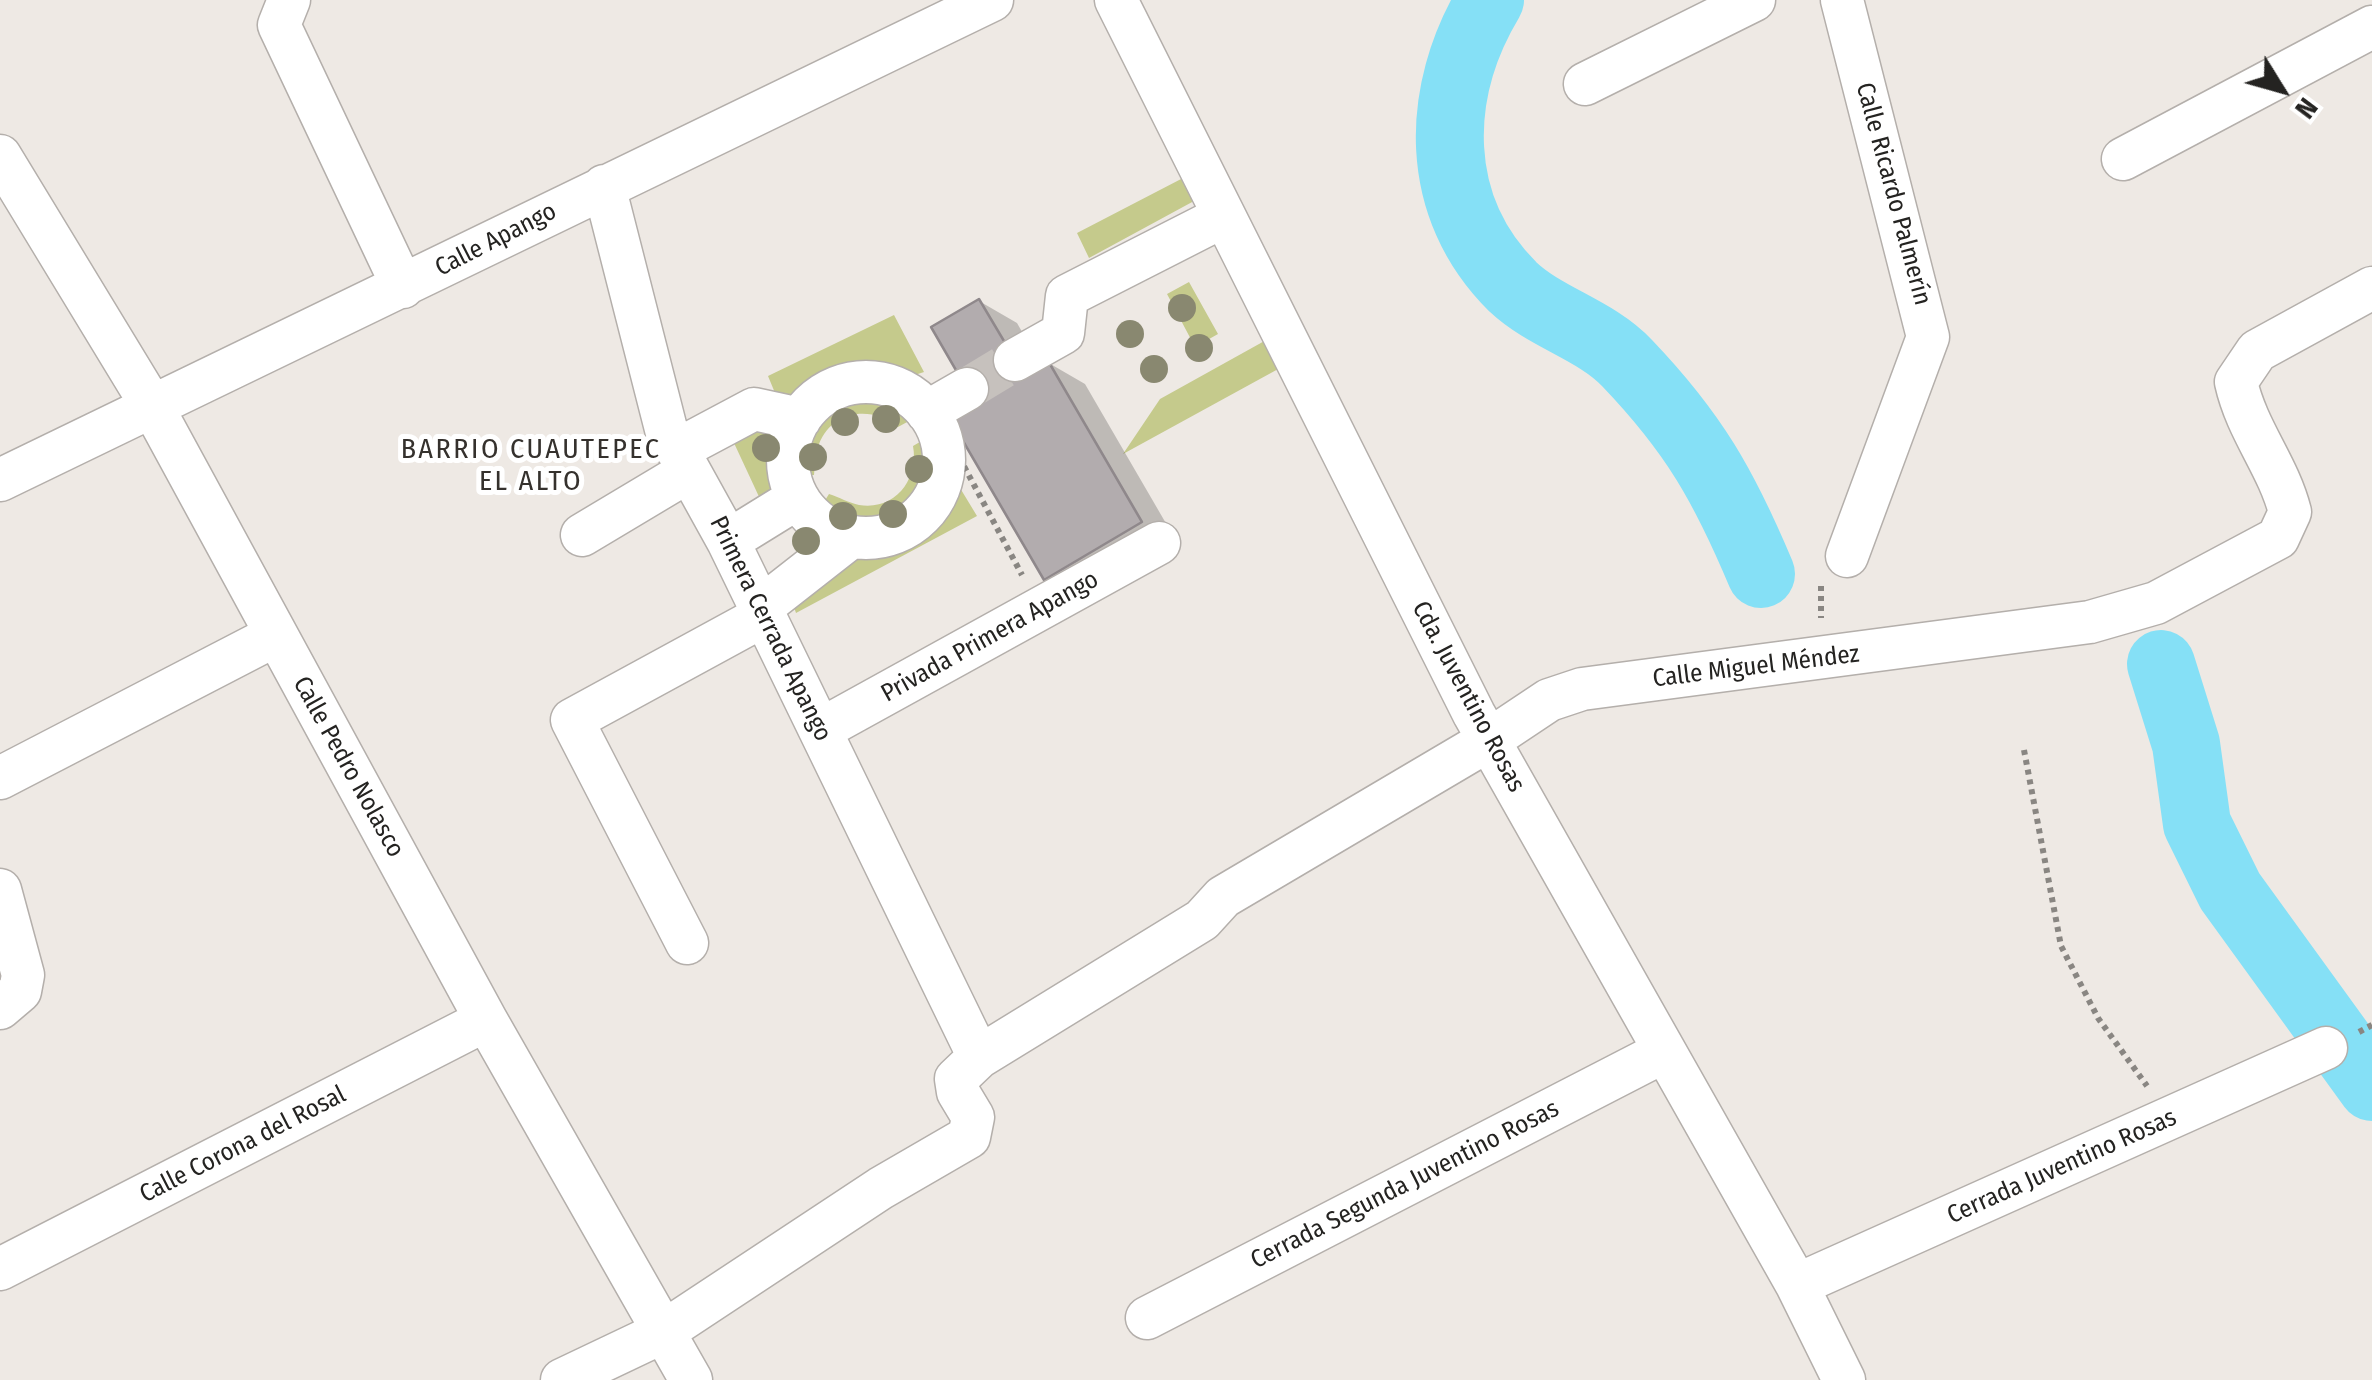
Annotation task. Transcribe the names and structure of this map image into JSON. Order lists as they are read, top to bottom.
{
  "streets": {
    "street": [
      "Calle Ricardo Palmerín",
      "Calle Apango",
      "Primera Cerrada Apango",
      "Privada Primera Apango",
      "Calle Miguel Méndez",
      "Cda. Juventino Rosas",
      "Calle Pedro Nolasco",
      "Calle Corona del Rosal",
      "Cerrada Juventino Rosas",
      "Cerrada Segunda Juventino Rosas"
    ]
  },
  "crossings": [
    ["Calle Apango", "Primera Cerrada Apango"],
    ["Calle Apango", "Calle Pedro Nolasco"],
    ["Primera Cerrada Apango", "Privada Primera Apango"],
    ["Primera Cerrada Apango", "Calle Miguel Méndez"],
    ["Calle Miguel Méndez", "Cda. Juventino Rosas"],
    ["Cda. Juventino Rosas", "Cerrada Juventino Rosas"],
    ["Cda. Juventino Rosas", "Cerrada Segunda Juventino Rosas"],
    ["Calle Pedro Nolasco", "Calle Corona del Rosal"]
  ],
  "districts": ["BARRIO CUAUTEPEC EL ALTO"],
  "north": "bottom right"
}
